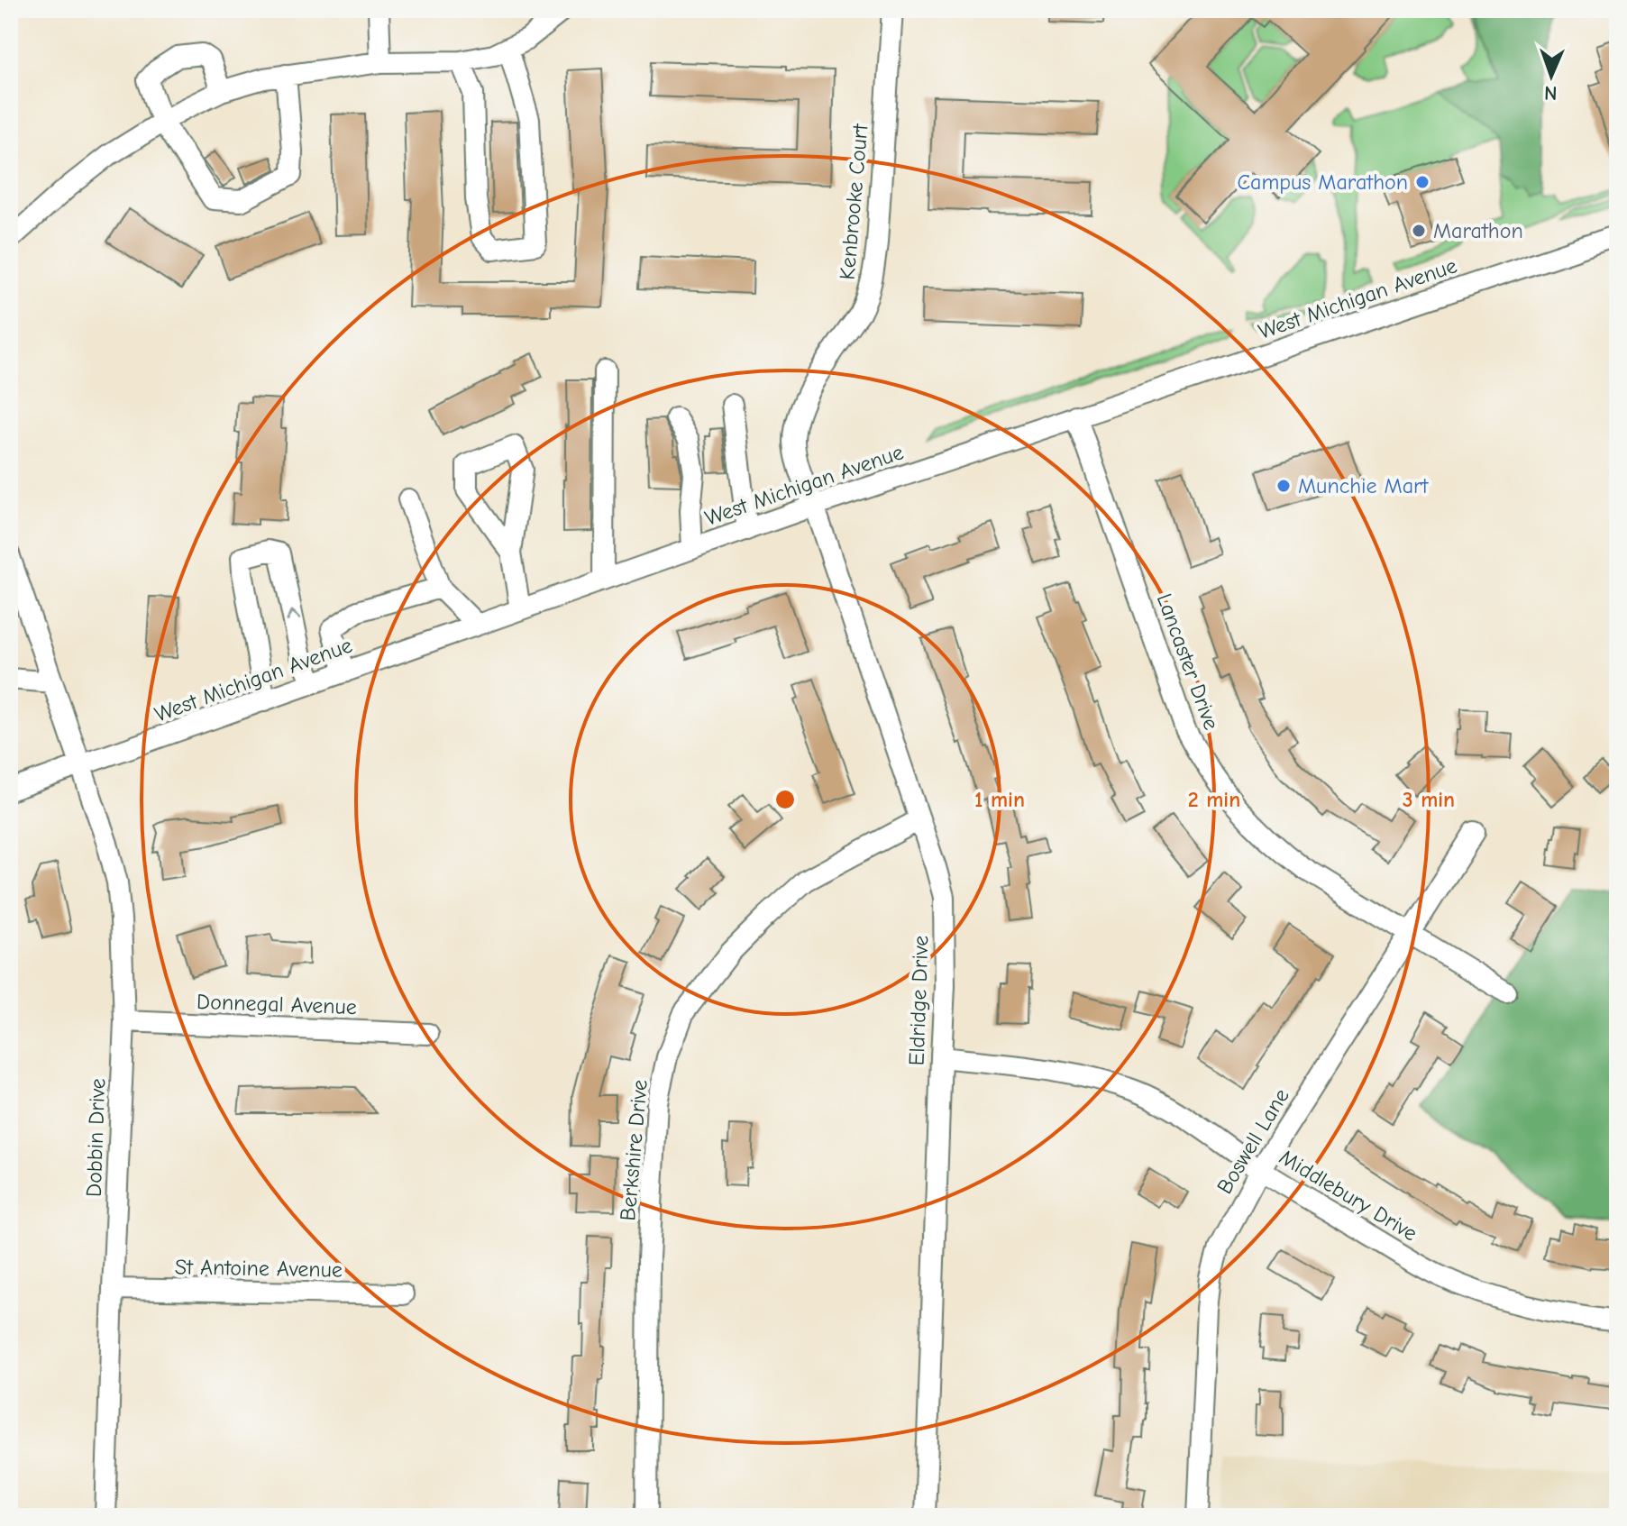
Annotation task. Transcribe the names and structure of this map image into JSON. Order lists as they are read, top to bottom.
{
  "streets": {
    "street": [
      "Kenbrooke Court",
      "West Michigan Avenue",
      "Lancaster Drive",
      "Eldridge Drive",
      "Donnegal Avenue",
      "Dobbin Drive",
      "Boswell Lane",
      "Berkshire Drive",
      "Middlebury Drive",
      "St Antoine Avenue"
    ]
  },
  "crossings": [
    ["Kenbrooke Court", "West Michigan Avenue"],
    ["Kenbrooke Court", "Eldridge Drive"],
    ["West Michigan Avenue", "Lancaster Drive"],
    ["West Michigan Avenue", "Eldridge Drive"],
    ["West Michigan Avenue", "Dobbin Drive"],
    ["Lancaster Drive", "Boswell Lane"],
    ["Eldridge Drive", "Berkshire Drive"],
    ["Eldridge Drive", "Middlebury Drive"],
    ["Donnegal Avenue", "Dobbin Drive"],
    ["Dobbin Drive", "St Antoine Avenue"],
    ["Boswell Lane", "Middlebury Drive"]
  ],
  "places": ["Campus Marathon", "Marathon", "Munchie Mart"],
  "north": "bottom",
  "rings": ["1 min", "2 min", "3 min"]
}
